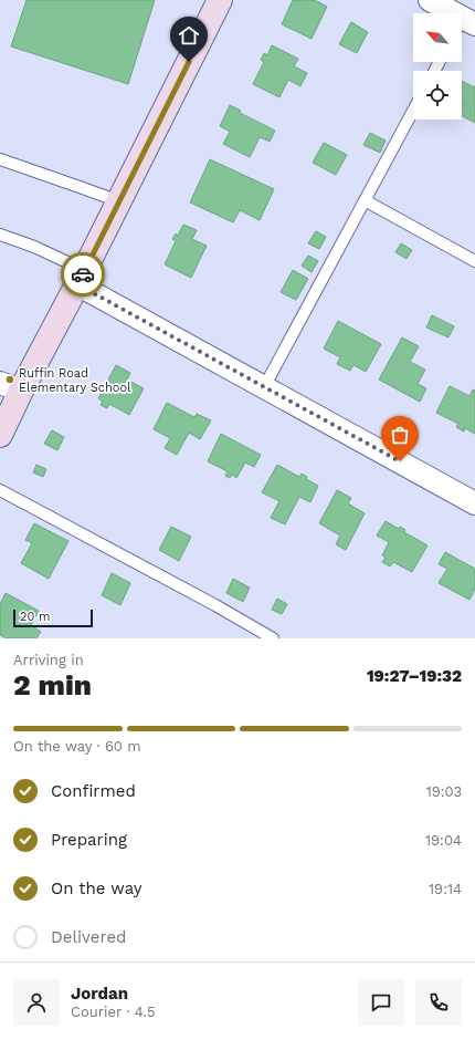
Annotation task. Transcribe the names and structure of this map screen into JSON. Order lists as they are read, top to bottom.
{
  "places": ["Ruffin Road Elementary School"],
  "scale_bar": "20 m",
  "north": "top left",
  "page": {
    "scale": "20 m",
    "heading": ["2 min", "Arriving in", "19:27–19:32"],
    "panel": ["Jordan", "Courier · 4.5"],
    "bar": "On the way · 60 m",
    "list": [
      ["Confirmed", "19:03"],
      ["Preparing", "19:04"],
      ["On the way", "19:14"],
      "Delivered"
    ]
  }
}
